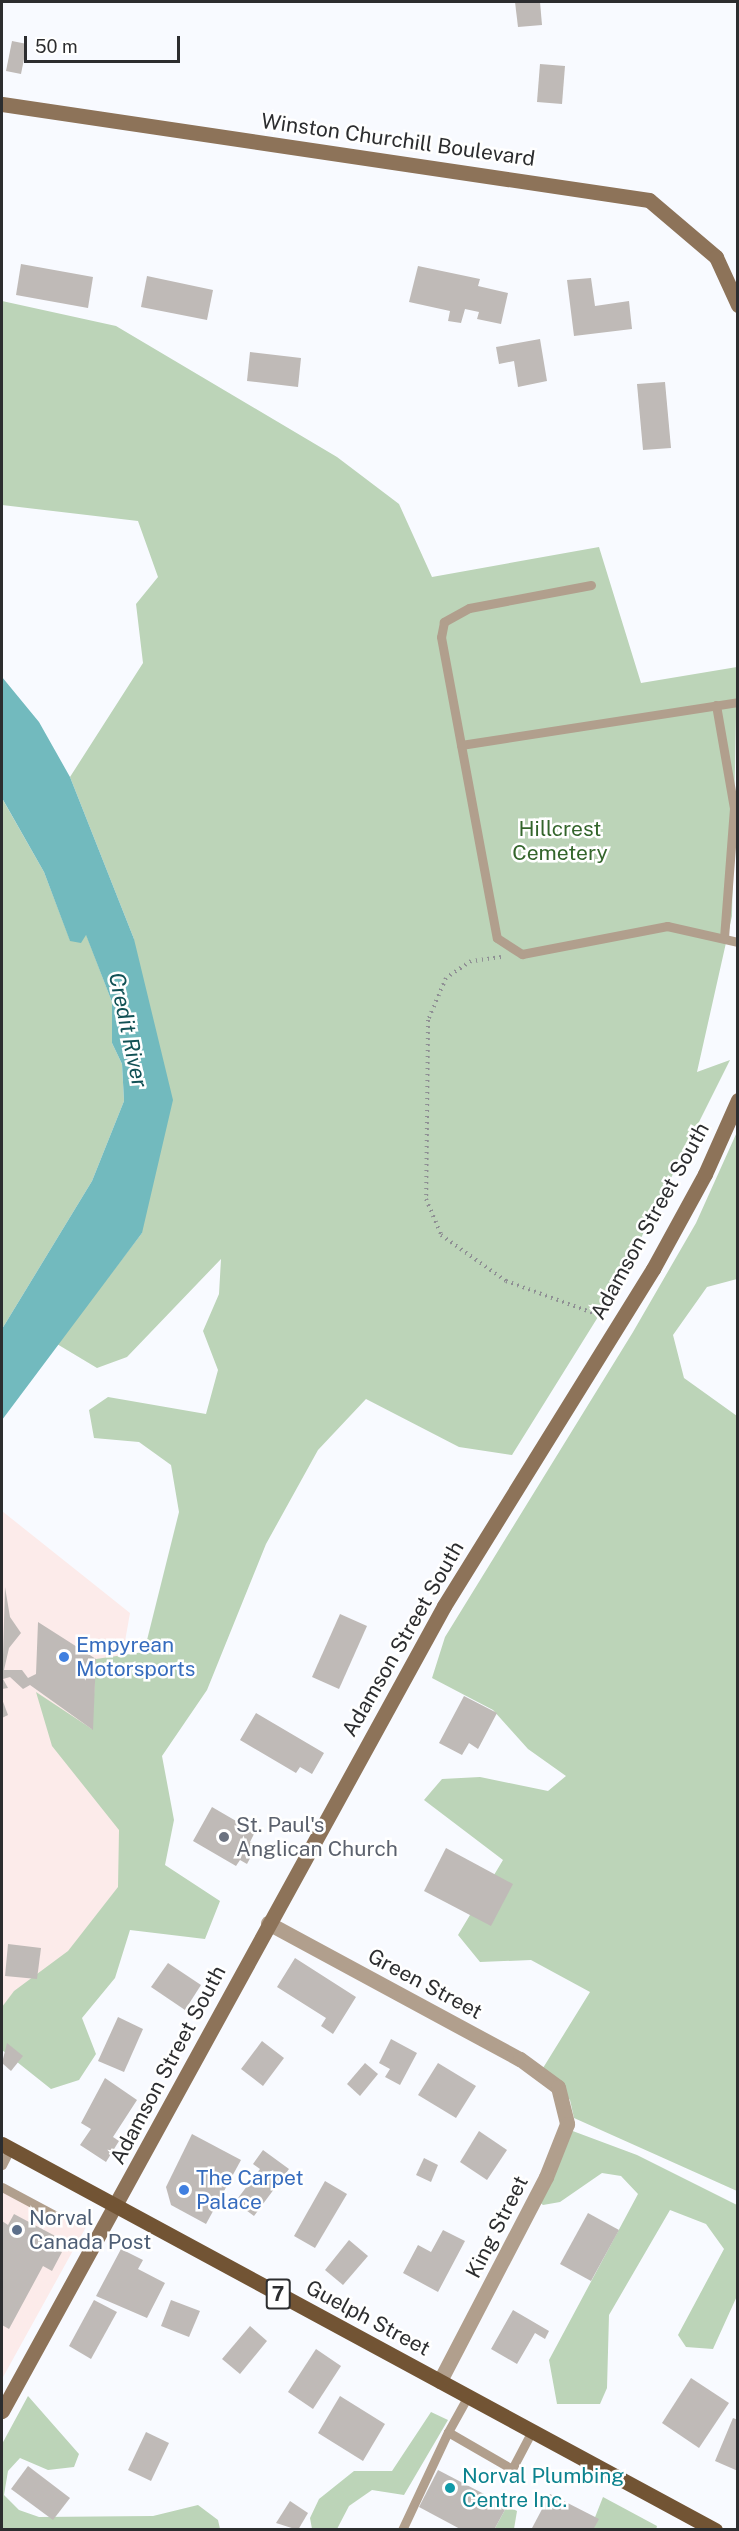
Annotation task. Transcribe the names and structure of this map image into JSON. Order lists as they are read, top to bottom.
{
  "streets": {
    "main road": [
      "Winston Churchill Boulevard",
      "Adamson Street South",
      "7",
      "Guelph Street"
    ],
    "street": ["Green Street", "King Street"]
  },
  "crossings": [
    ["Adamson Street South", "Green Street"],
    ["Adamson Street South", "Guelph Street"],
    ["Green Street", "King Street"],
    ["King Street", "Guelph Street"]
  ],
  "water": ["Credit River"],
  "parks": ["Hillcrest Cemetery"],
  "places": [
    "Empyrean Motorsports",
    "St. Paul's Anglican Church",
    "The Carpet Palace",
    "Norval Canada Post",
    "Norval Plumbing Centre Inc."
  ],
  "scale_bar": "50 m"
}
